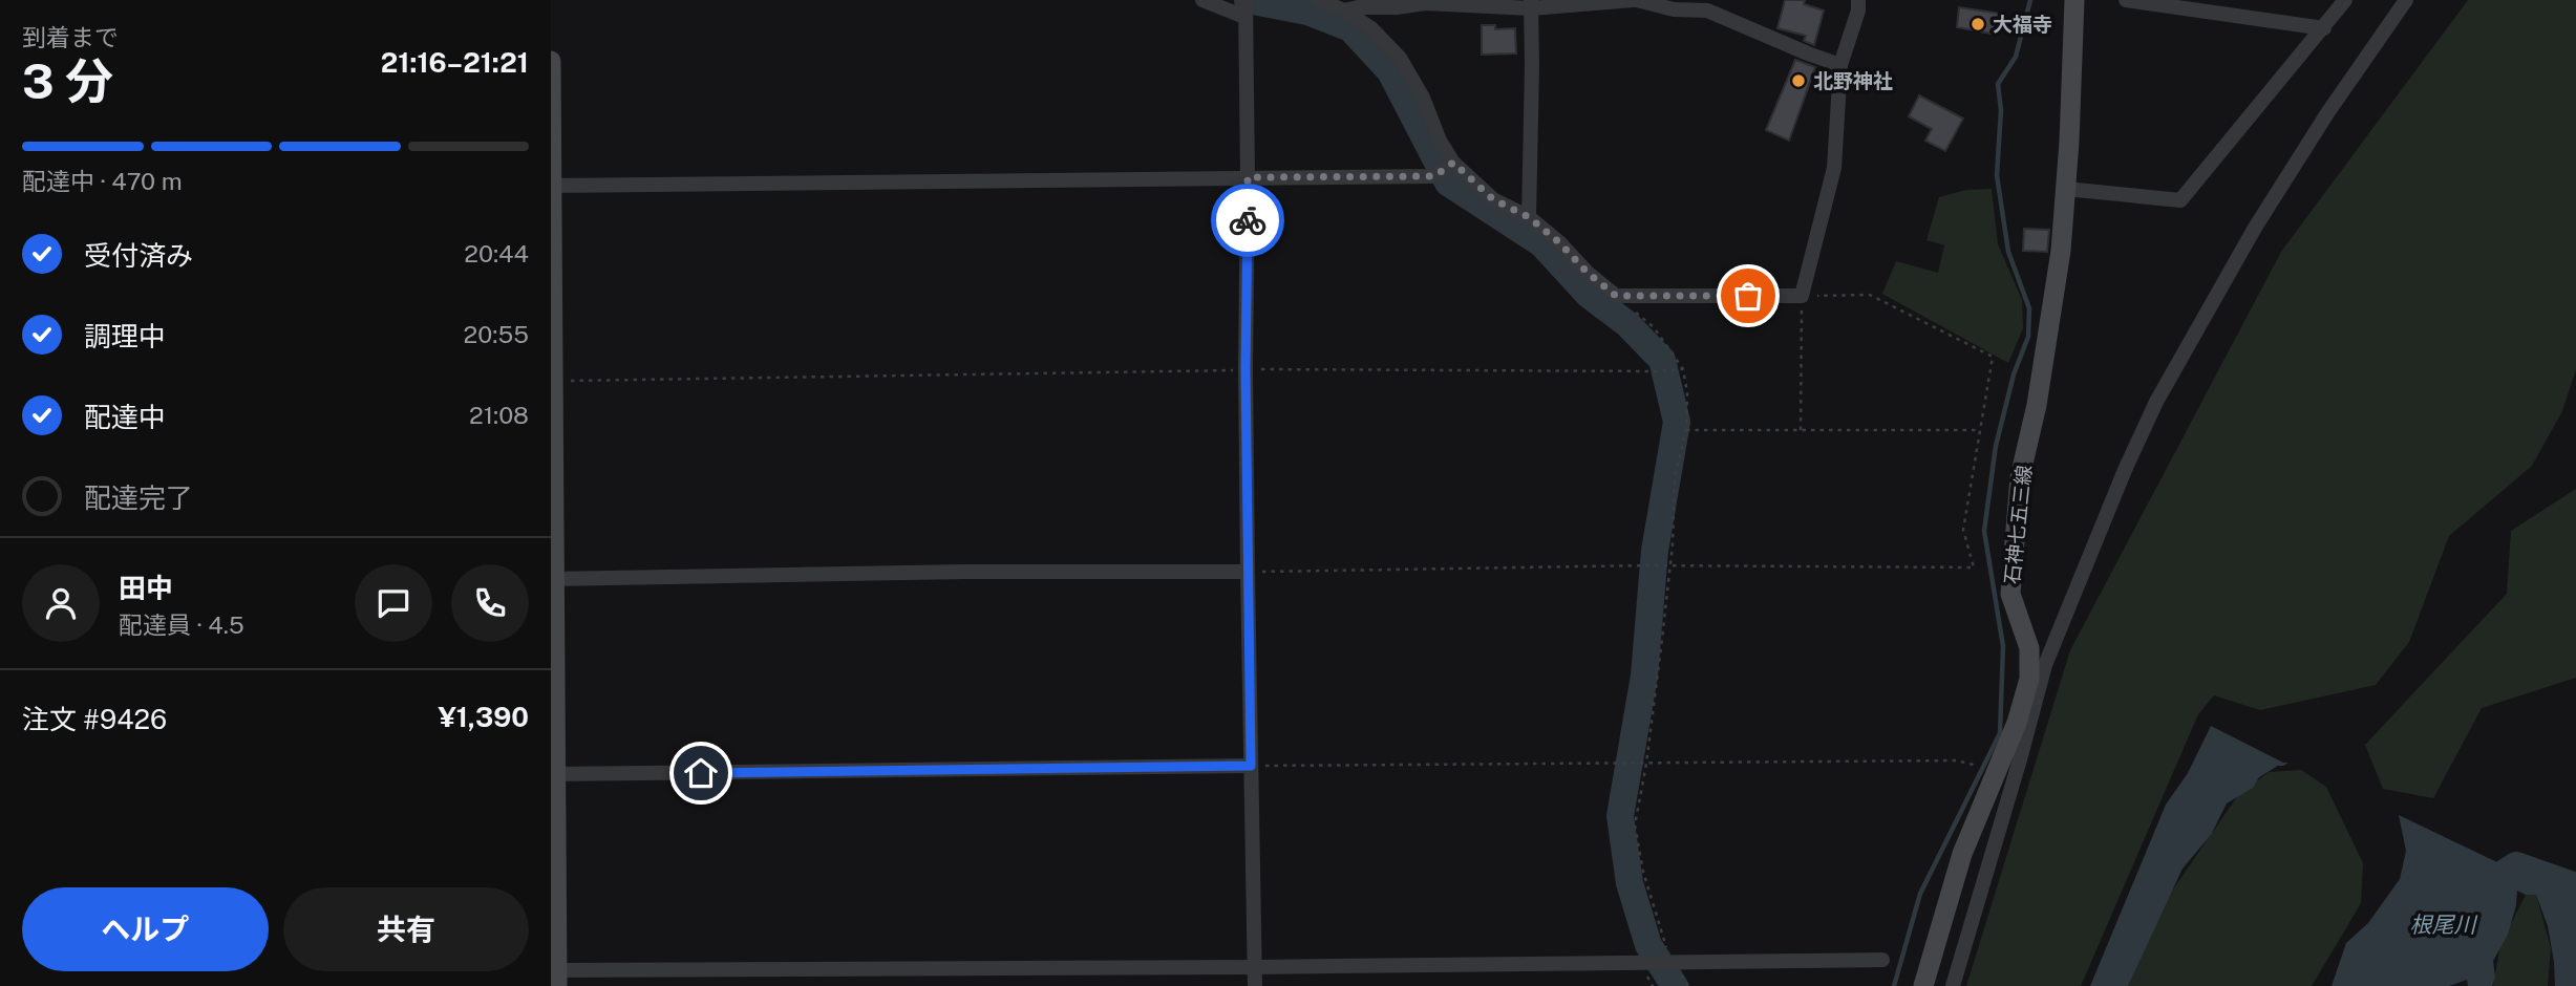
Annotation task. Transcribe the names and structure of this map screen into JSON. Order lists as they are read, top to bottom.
{
  "streets": {
    "main road": ["石神七五三線"]
  },
  "water": ["根尾川"],
  "places": ["大福寺", "北野神社"],
  "page": {
    "heading": ["3 分", "到着まで", "21:16–21:21"],
    "panel": [
      "田中",
      "配達員 · 4.5",
      "注文 #9426",
      "¥1,390"
    ],
    "bar": "配達中 · 470 m",
    "list": [
      ["受付済み", "20:44"],
      ["調理中", "20:55"],
      ["配達中", "21:08"],
      "配達完了"
    ],
    "buttons": ["ヘルプ", "共有"]
  }
}
